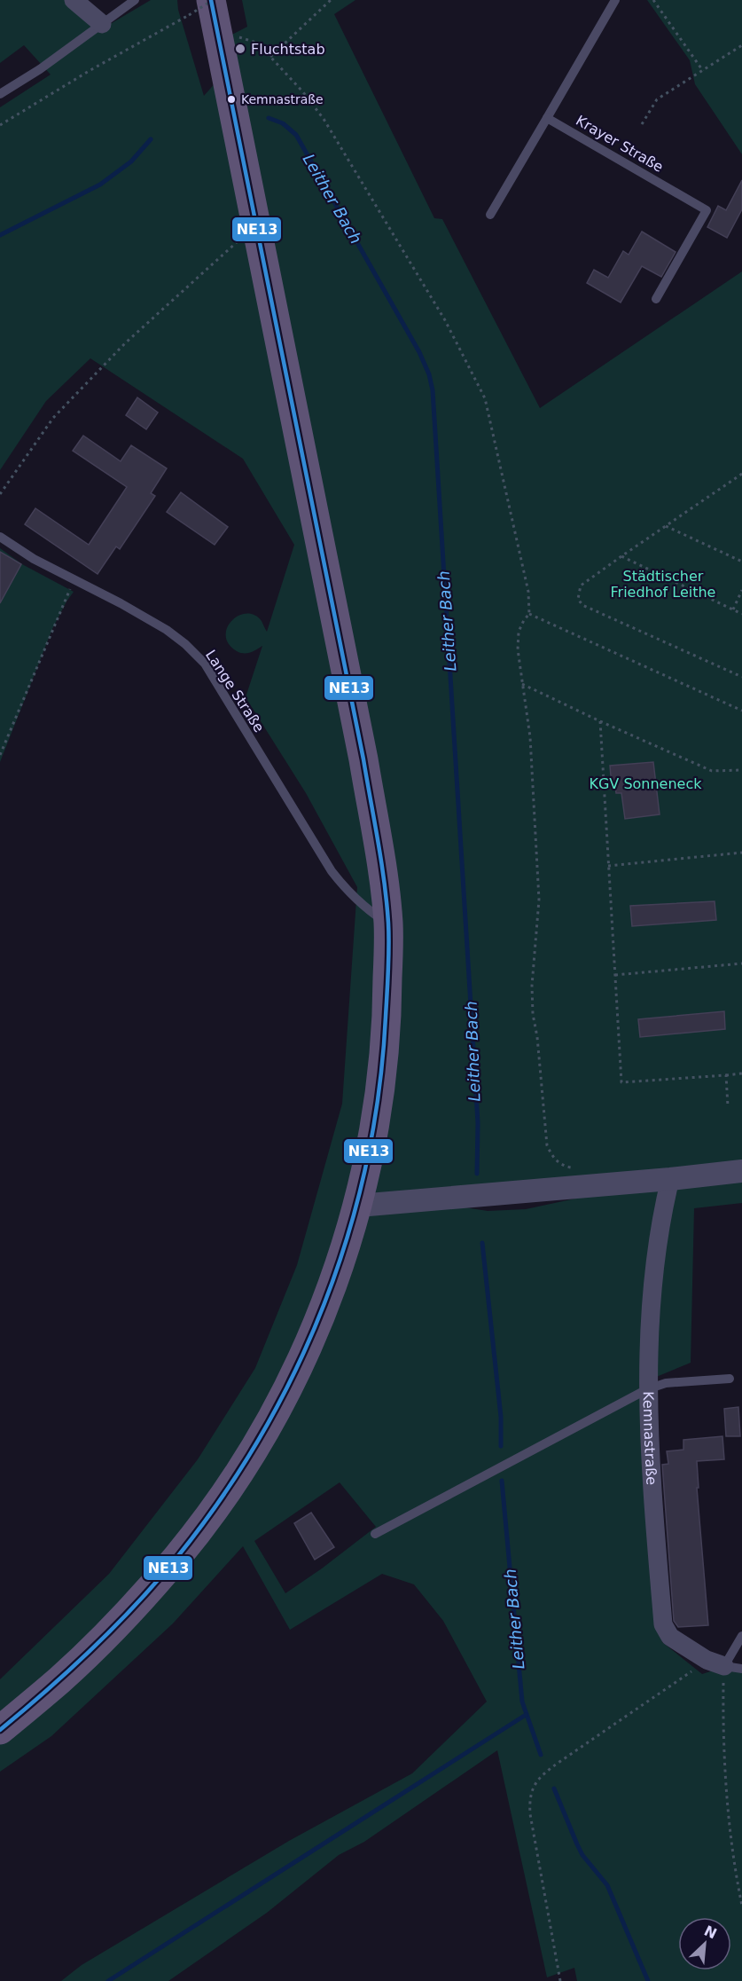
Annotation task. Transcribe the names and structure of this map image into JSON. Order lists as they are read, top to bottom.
{
  "streets": {
    "street": ["Kemnastraße"],
    "lane": ["Krayer Straße", "Lange Straße"]
  },
  "water": ["Leither Bach"],
  "parks": ["Städtischer Friedhof Leithe", "KGV Sonneneck"],
  "places": ["Fluchtstab", "Kemnastraße"],
  "lines": ["transit line NE13"],
  "north": "top right"
}
